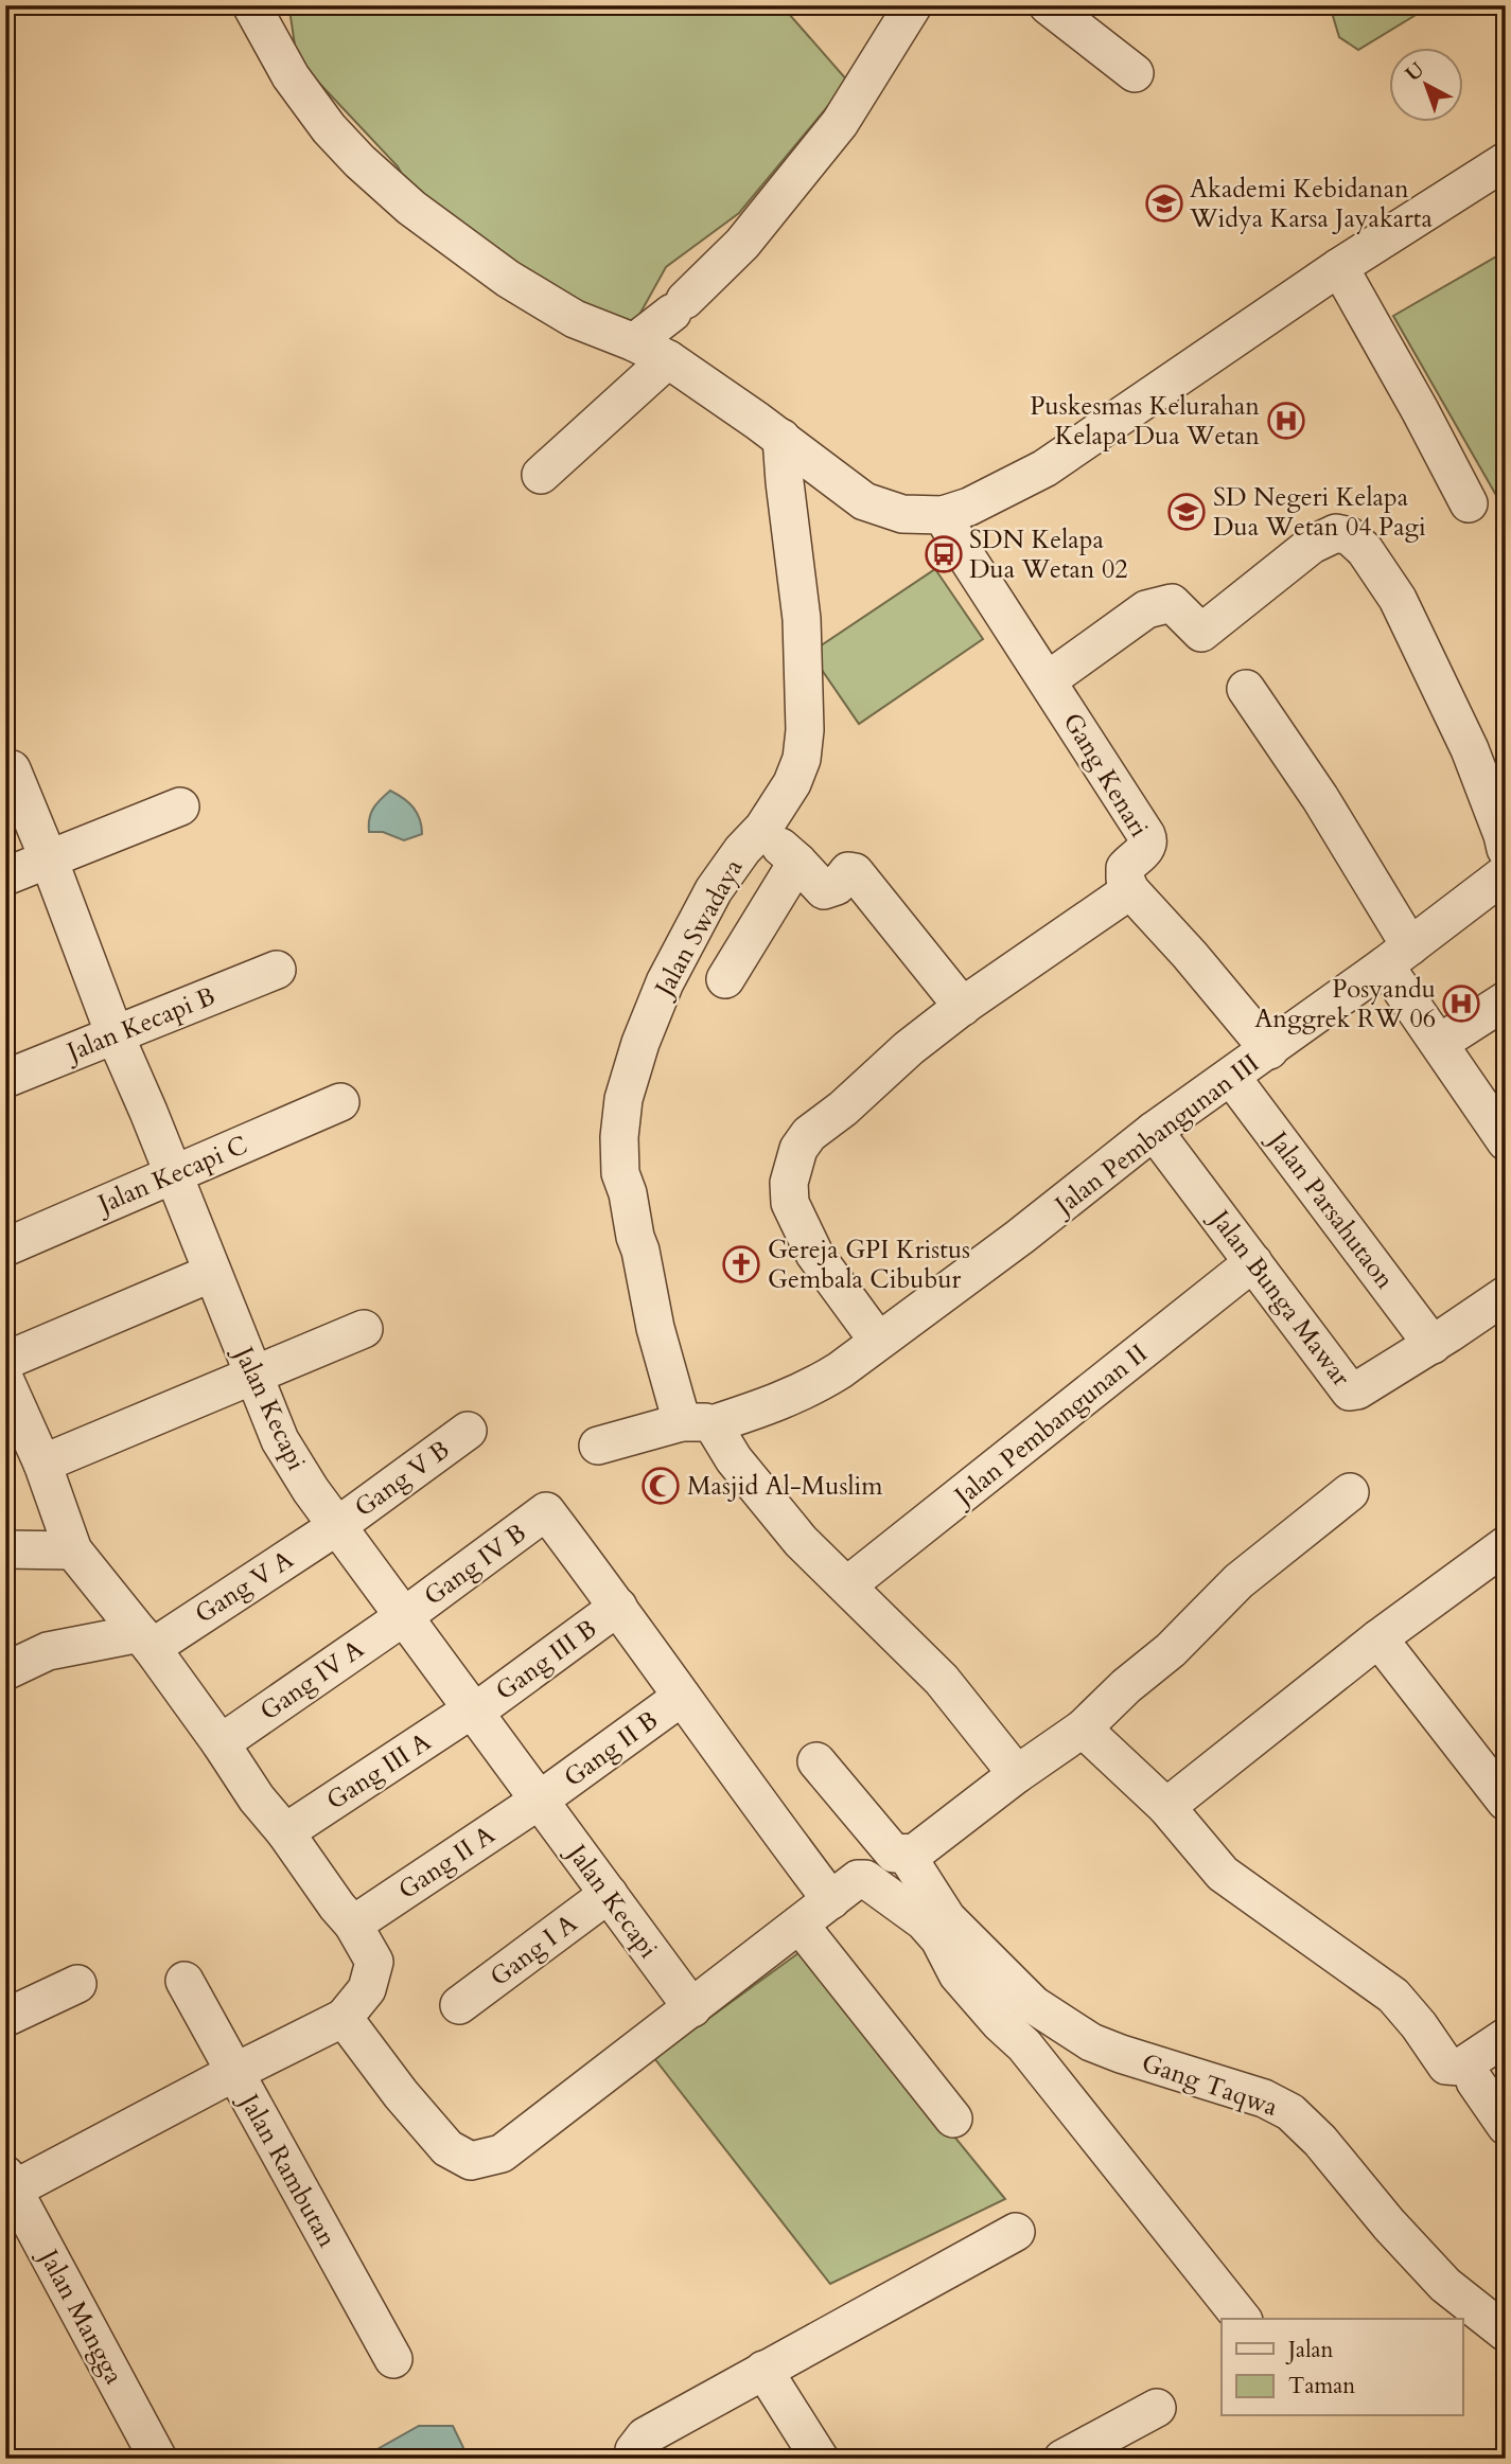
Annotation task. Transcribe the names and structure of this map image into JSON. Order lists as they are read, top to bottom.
{
  "streets": {
    "street": [
      "Gang Kenari",
      "Jalan Swadaya",
      "Jalan Kecapi B",
      "Jalan Pembangunan III",
      "Jalan Kecapi C",
      "Jalan Parsahutaon",
      "Jalan Bunga Mawar",
      "Jalan Kecapi",
      "Jalan Pembangunan II",
      "Gang V B",
      "Gang IV B",
      "Gang V A",
      "Gang III B",
      "Gang IV A",
      "Gang II B",
      "Gang III A",
      "Gang II A",
      "Gang I A",
      "Gang Taqwa",
      "Jalan Rambutan",
      "Jalan Mangga"
    ]
  },
  "crossings": [
    ["Jalan Swadaya", "Jalan Pembangunan III"],
    ["Jalan Kecapi B", "Jalan Kecapi"],
    ["Jalan Pembangunan III", "Jalan Parsahutaon"],
    ["Jalan Pembangunan III", "Jalan Bunga Mawar"],
    ["Jalan Kecapi C", "Jalan Kecapi"],
    ["Jalan Parsahutaon", "Jalan Bunga Mawar"],
    ["Jalan Bunga Mawar", "Jalan Pembangunan II"],
    ["Jalan Kecapi", "Gang V B"],
    ["Jalan Kecapi", "Gang IV B"],
    ["Jalan Kecapi", "Gang V A"],
    ["Jalan Kecapi", "Gang III B"],
    ["Jalan Kecapi", "Gang IV A"],
    ["Jalan Kecapi", "Gang II B"],
    ["Jalan Kecapi", "Gang III A"],
    ["Jalan Kecapi", "Gang II A"],
    ["Jalan Kecapi", "Gang I A"],
    ["Gang V B", "Gang V A"],
    ["Gang IV B", "Gang III B"],
    ["Gang IV B", "Gang IV A"],
    ["Gang III B", "Gang III A"],
    ["Gang II B", "Gang II A"]
  ],
  "places": {
    "school or university": ["Akademi Kebidanan Widya Karsa Jayakarta", "SD Negeri Kelapa Dua Wetan 04 Pagi"],
    "hospital": ["Puskesmas Kelurahan Kelapa Dua Wetan", "Posyandu Anggrek RW 06"],
    "bus stop": ["SDN Kelapa Dua Wetan 02"],
    "church": ["Gereja GPI Kristus Gembala Cibubur"],
    "mosque": ["Masjid Al-Muslim"]
  },
  "legend": ["Jalan", "Taman"],
  "north": "top left"
}
